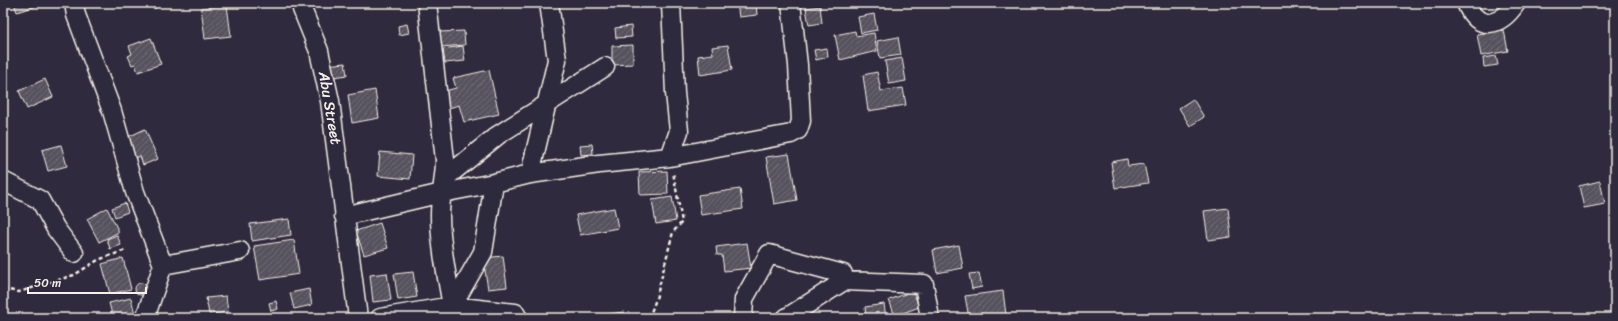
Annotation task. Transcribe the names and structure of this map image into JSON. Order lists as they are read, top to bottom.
{
  "streets": {
    "street": ["Abu Street"]
  },
  "scale_bar": "50 m"
}
